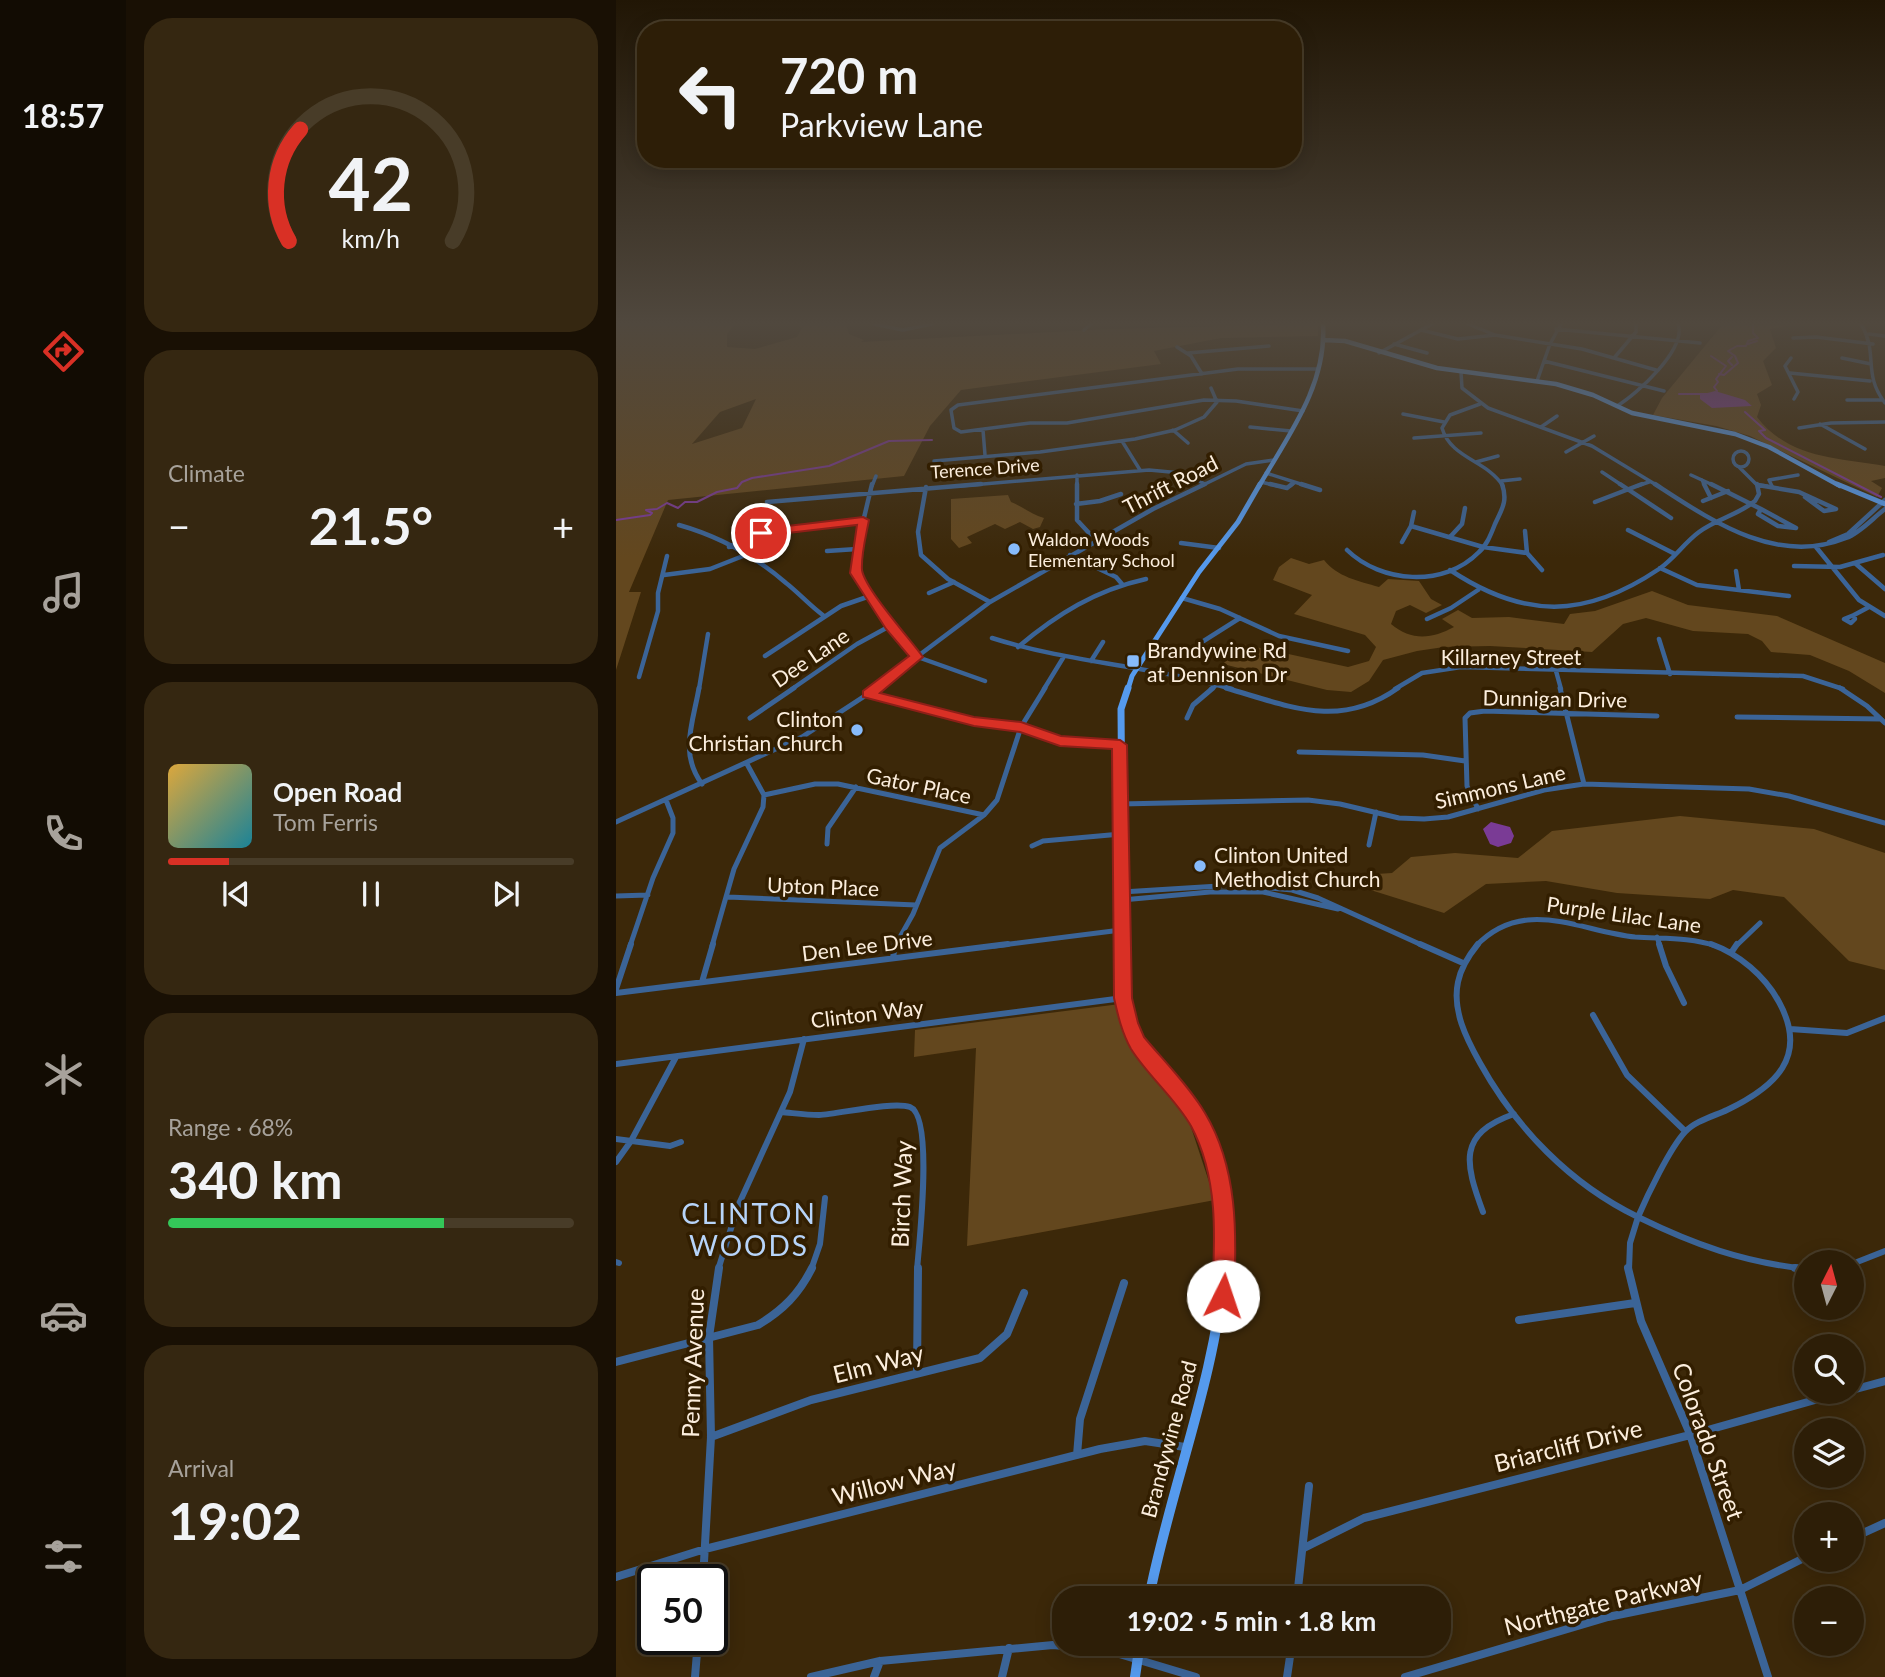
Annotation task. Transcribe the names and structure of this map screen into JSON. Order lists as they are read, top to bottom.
{
  "streets": {
    "main road": ["Brandywine Road"],
    "street": [
      "Terence Drive",
      "Thrift Road",
      "Killarney Street",
      "Dee Lane",
      "Dunnigan Drive",
      "Gator Place",
      "Simmons Lane",
      "Upton Place",
      "Purple Lilac Lane",
      "Den Lee Drive",
      "Clinton Way",
      "Birch Way",
      "Penny Avenue",
      "Elm Way",
      "Colorado Street",
      "Briarcliff Drive",
      "Willow Way",
      "Northgate Parkway"
    ]
  },
  "crossings": [
    ["Terence Drive", "Thrift Road"],
    ["Thrift Road", "Brandywine Road"],
    ["Killarney Street", "Brandywine Road"],
    ["Dunnigan Drive", "Simmons Lane"],
    ["Simmons Lane", "Brandywine Road"],
    ["Den Lee Drive", "Brandywine Road"],
    ["Clinton Way", "Penny Avenue"],
    ["Clinton Way", "Brandywine Road"],
    ["Birch Way", "Penny Avenue"],
    ["Birch Way", "Elm Way"],
    ["Penny Avenue", "Elm Way"],
    ["Penny Avenue", "Willow Way"],
    ["Brandywine Road", "Willow Way"],
    ["Colorado Street", "Briarcliff Drive"],
    ["Colorado Street", "Northgate Parkway"]
  ],
  "districts": ["CLINTON WOODS"],
  "places": {
    "other": ["Waldon Woods Elementary School", "Clinton Christian Church", "Clinton United Methodist Church"],
    "transit": ["Brandywine Rd at Dennison Dr"]
  },
  "north": "top",
  "page": {
    "tabs": "18:57",
    "turn": ["720 m", "Parkview Lane"],
    "tile": [
      "Climate",
      ["Range · 68%", "340 km"],
      ["Arrival", "19:02"]
    ],
    "heat": ["−", "21.5°", "+"],
    "song": ["Open Road", "Tom Ferris"],
    "map_buttons": ["+", "−"],
    "limit": "50",
    "trip": "19:02 · 5 min · 1.8 km",
    "gauge": ["42", "km/h"]
  }
}
